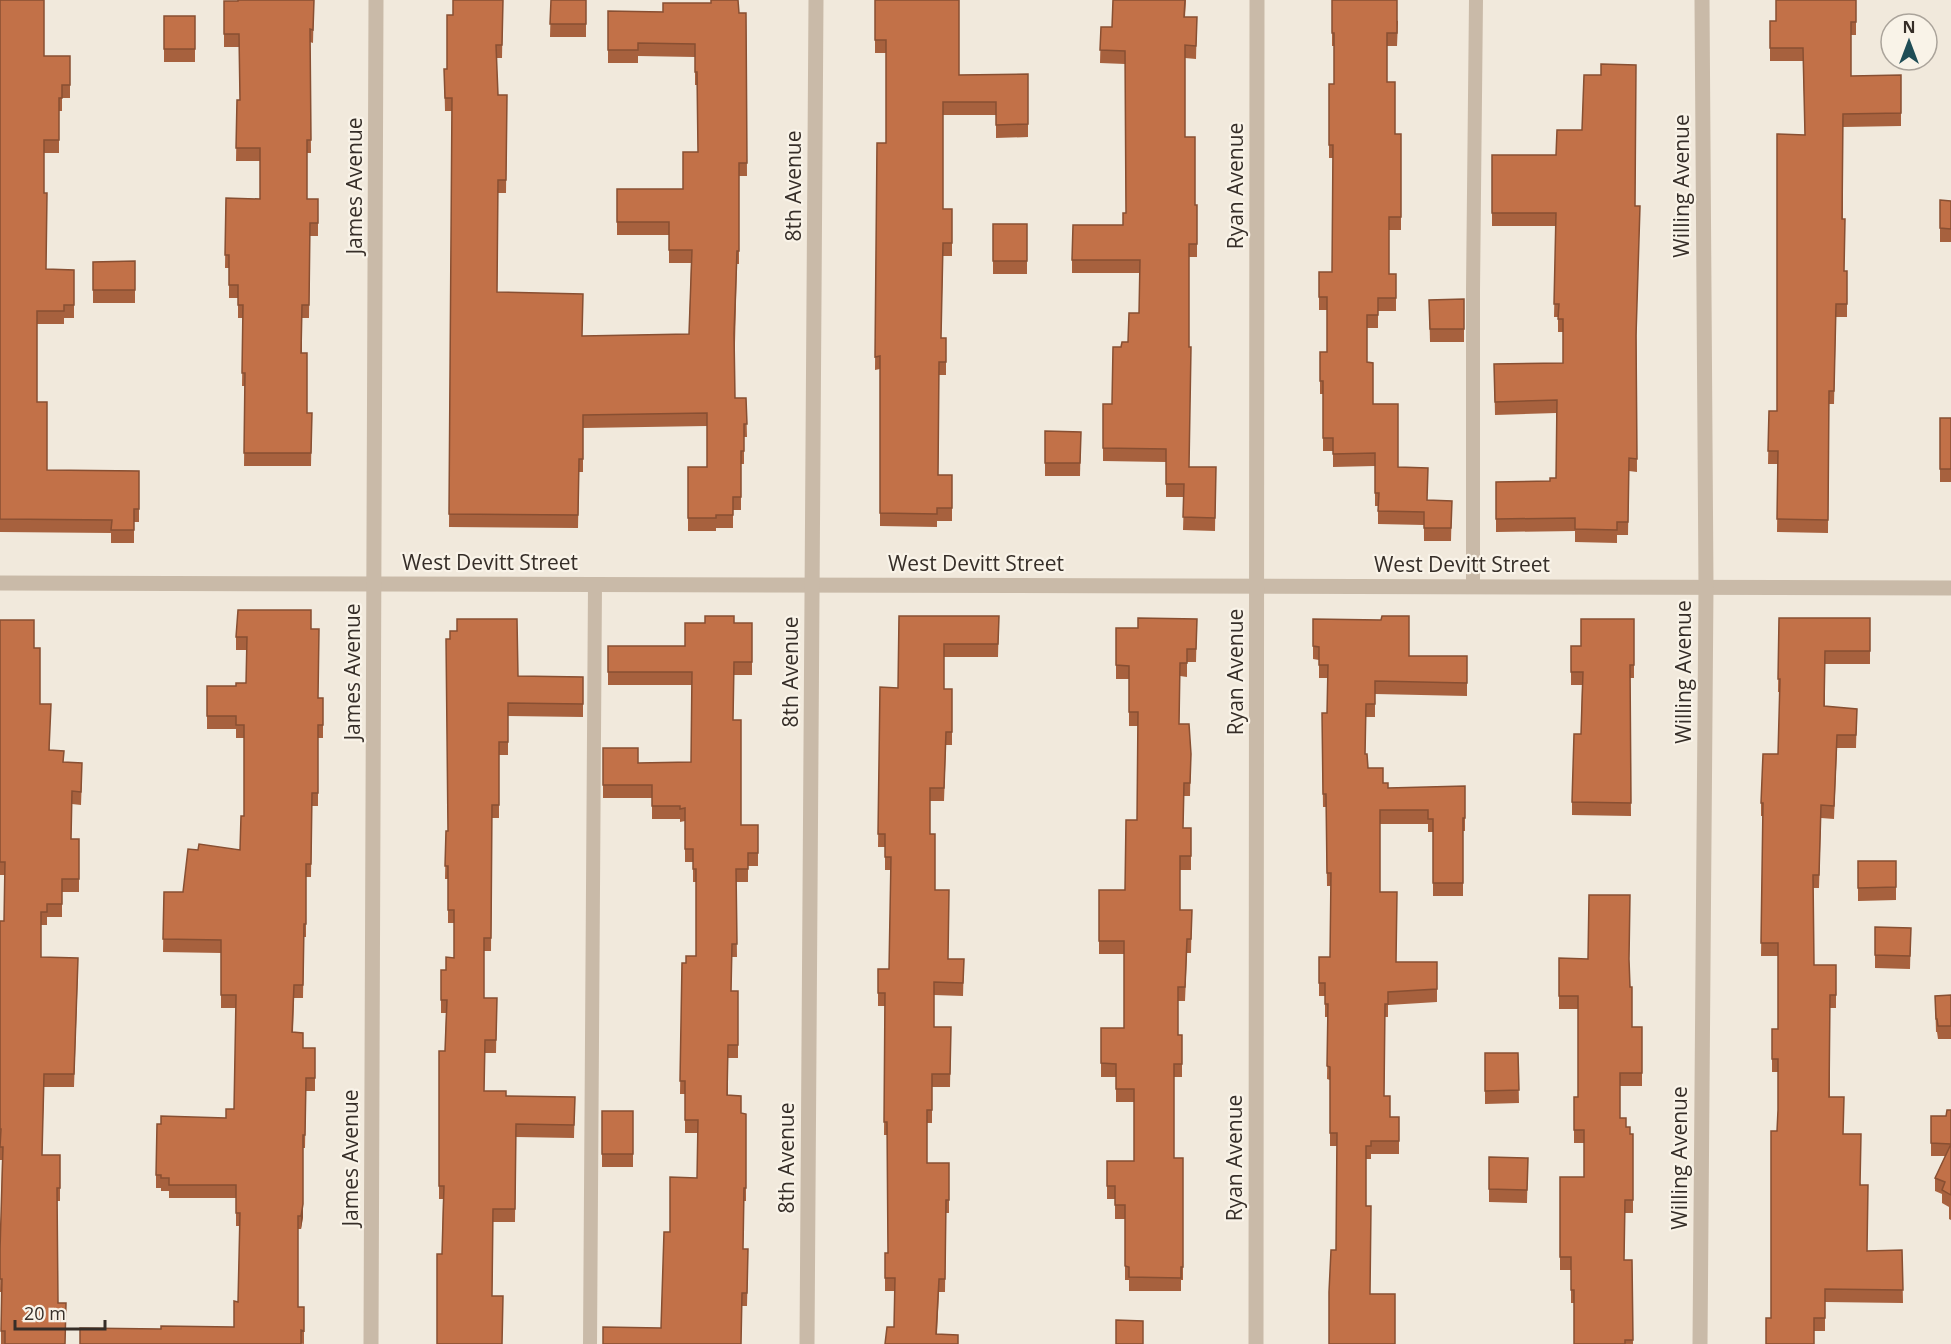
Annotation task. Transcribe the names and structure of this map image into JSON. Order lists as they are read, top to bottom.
{
  "streets": {
    "street": [
      "James Avenue",
      "8th Avenue",
      "Ryan Avenue",
      "Willing Avenue",
      "West Devitt Street"
    ]
  },
  "crossings": [
    ["James Avenue", "West Devitt Street"],
    ["8th Avenue", "West Devitt Street"],
    ["Ryan Avenue", "West Devitt Street"],
    ["Willing Avenue", "West Devitt Street"]
  ],
  "scale_bar": "20 m",
  "north": "top"
}
